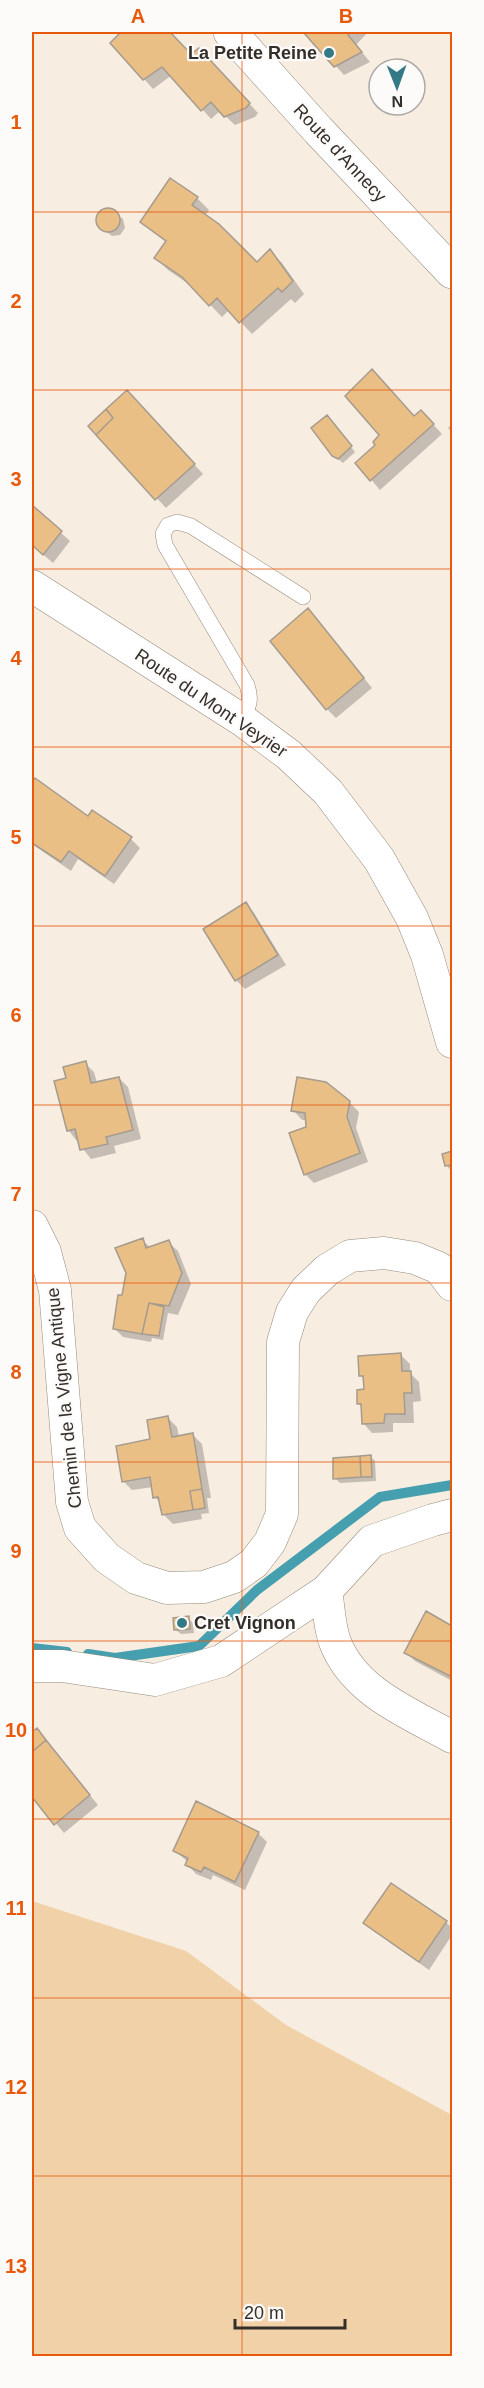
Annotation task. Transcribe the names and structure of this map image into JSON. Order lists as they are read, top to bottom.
{
  "streets": {
    "main road": ["Route d'Annecy"],
    "street": ["Route du Mont Veyrier", "Chemin de la Vigne Antique"]
  },
  "places": ["La Petite Reine", "Cret Vignon"],
  "scale_bar": "20 m",
  "north": "bottom",
  "grid": {
    "columns": ["A", "B"],
    "rows": [
      "1",
      "2",
      "3",
      "4",
      "5",
      "6",
      "7",
      "8",
      "9",
      "10",
      "11",
      "12",
      "13"
    ]
  }
}
